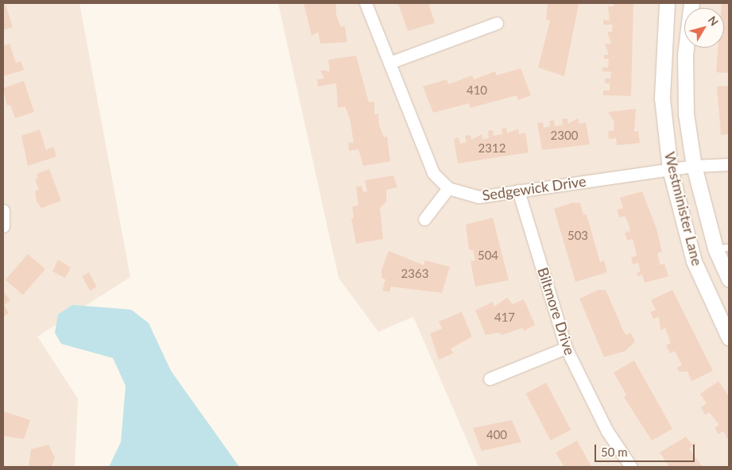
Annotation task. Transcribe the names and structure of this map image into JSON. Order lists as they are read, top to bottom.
{
  "streets": {
    "street": ["Sedgewick Drive", "Westminister Lane", "Biltmore Drive"]
  },
  "crossings": [
    ["Sedgewick Drive", "Westminister Lane"],
    ["Sedgewick Drive", "Biltmore Drive"]
  ],
  "house_numbers": [
    "410",
    "2300",
    "2312",
    "503",
    "504",
    "2363",
    "417",
    "400"
  ],
  "scale_bar": "50 m",
  "north": "top right"
}
